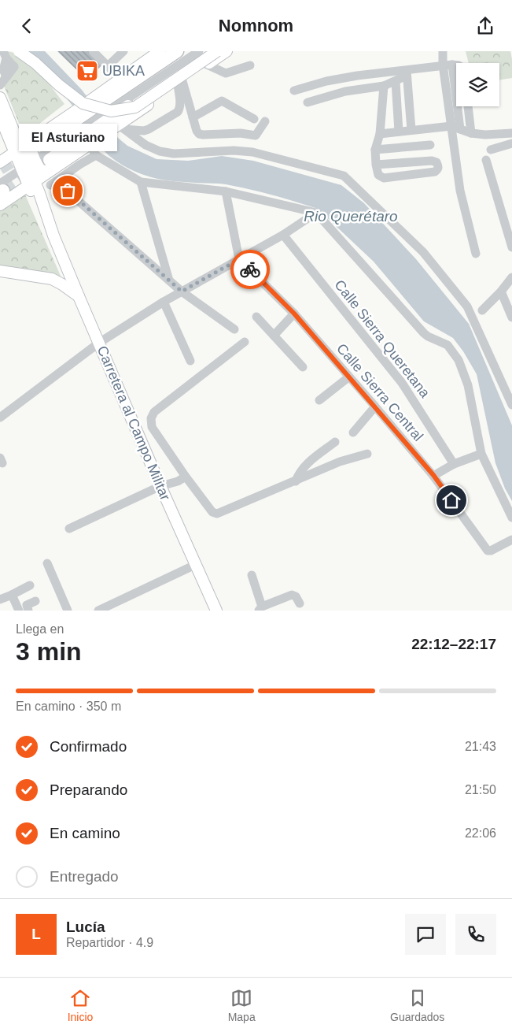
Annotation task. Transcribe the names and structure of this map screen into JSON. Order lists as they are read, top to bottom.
{
  "streets": {
    "main road": ["Carretera al Campo Militar"],
    "street": ["Calle Sierra Queretana", "Calle Sierra Central"]
  },
  "water": ["Rio Querétaro"],
  "places": {
    "supermarket": ["UBIKA"],
    "other": ["El Asturiano"]
  },
  "page": {
    "header": "Nomnom",
    "bubble": "El Asturiano",
    "heading": ["3 min", "Llega en", "22:12–22:17"],
    "panel": ["Lucía", "Repartidor · 4.9"],
    "bar": "En camino · 350 m",
    "list": [
      ["Confirmado", "21:43"],
      ["Preparando", "21:50"],
      ["En camino", "22:06"],
      "Entregado"
    ],
    "round": "L",
    "tabs": ["Inicio", "Mapa", "Guardados"]
  }
}
